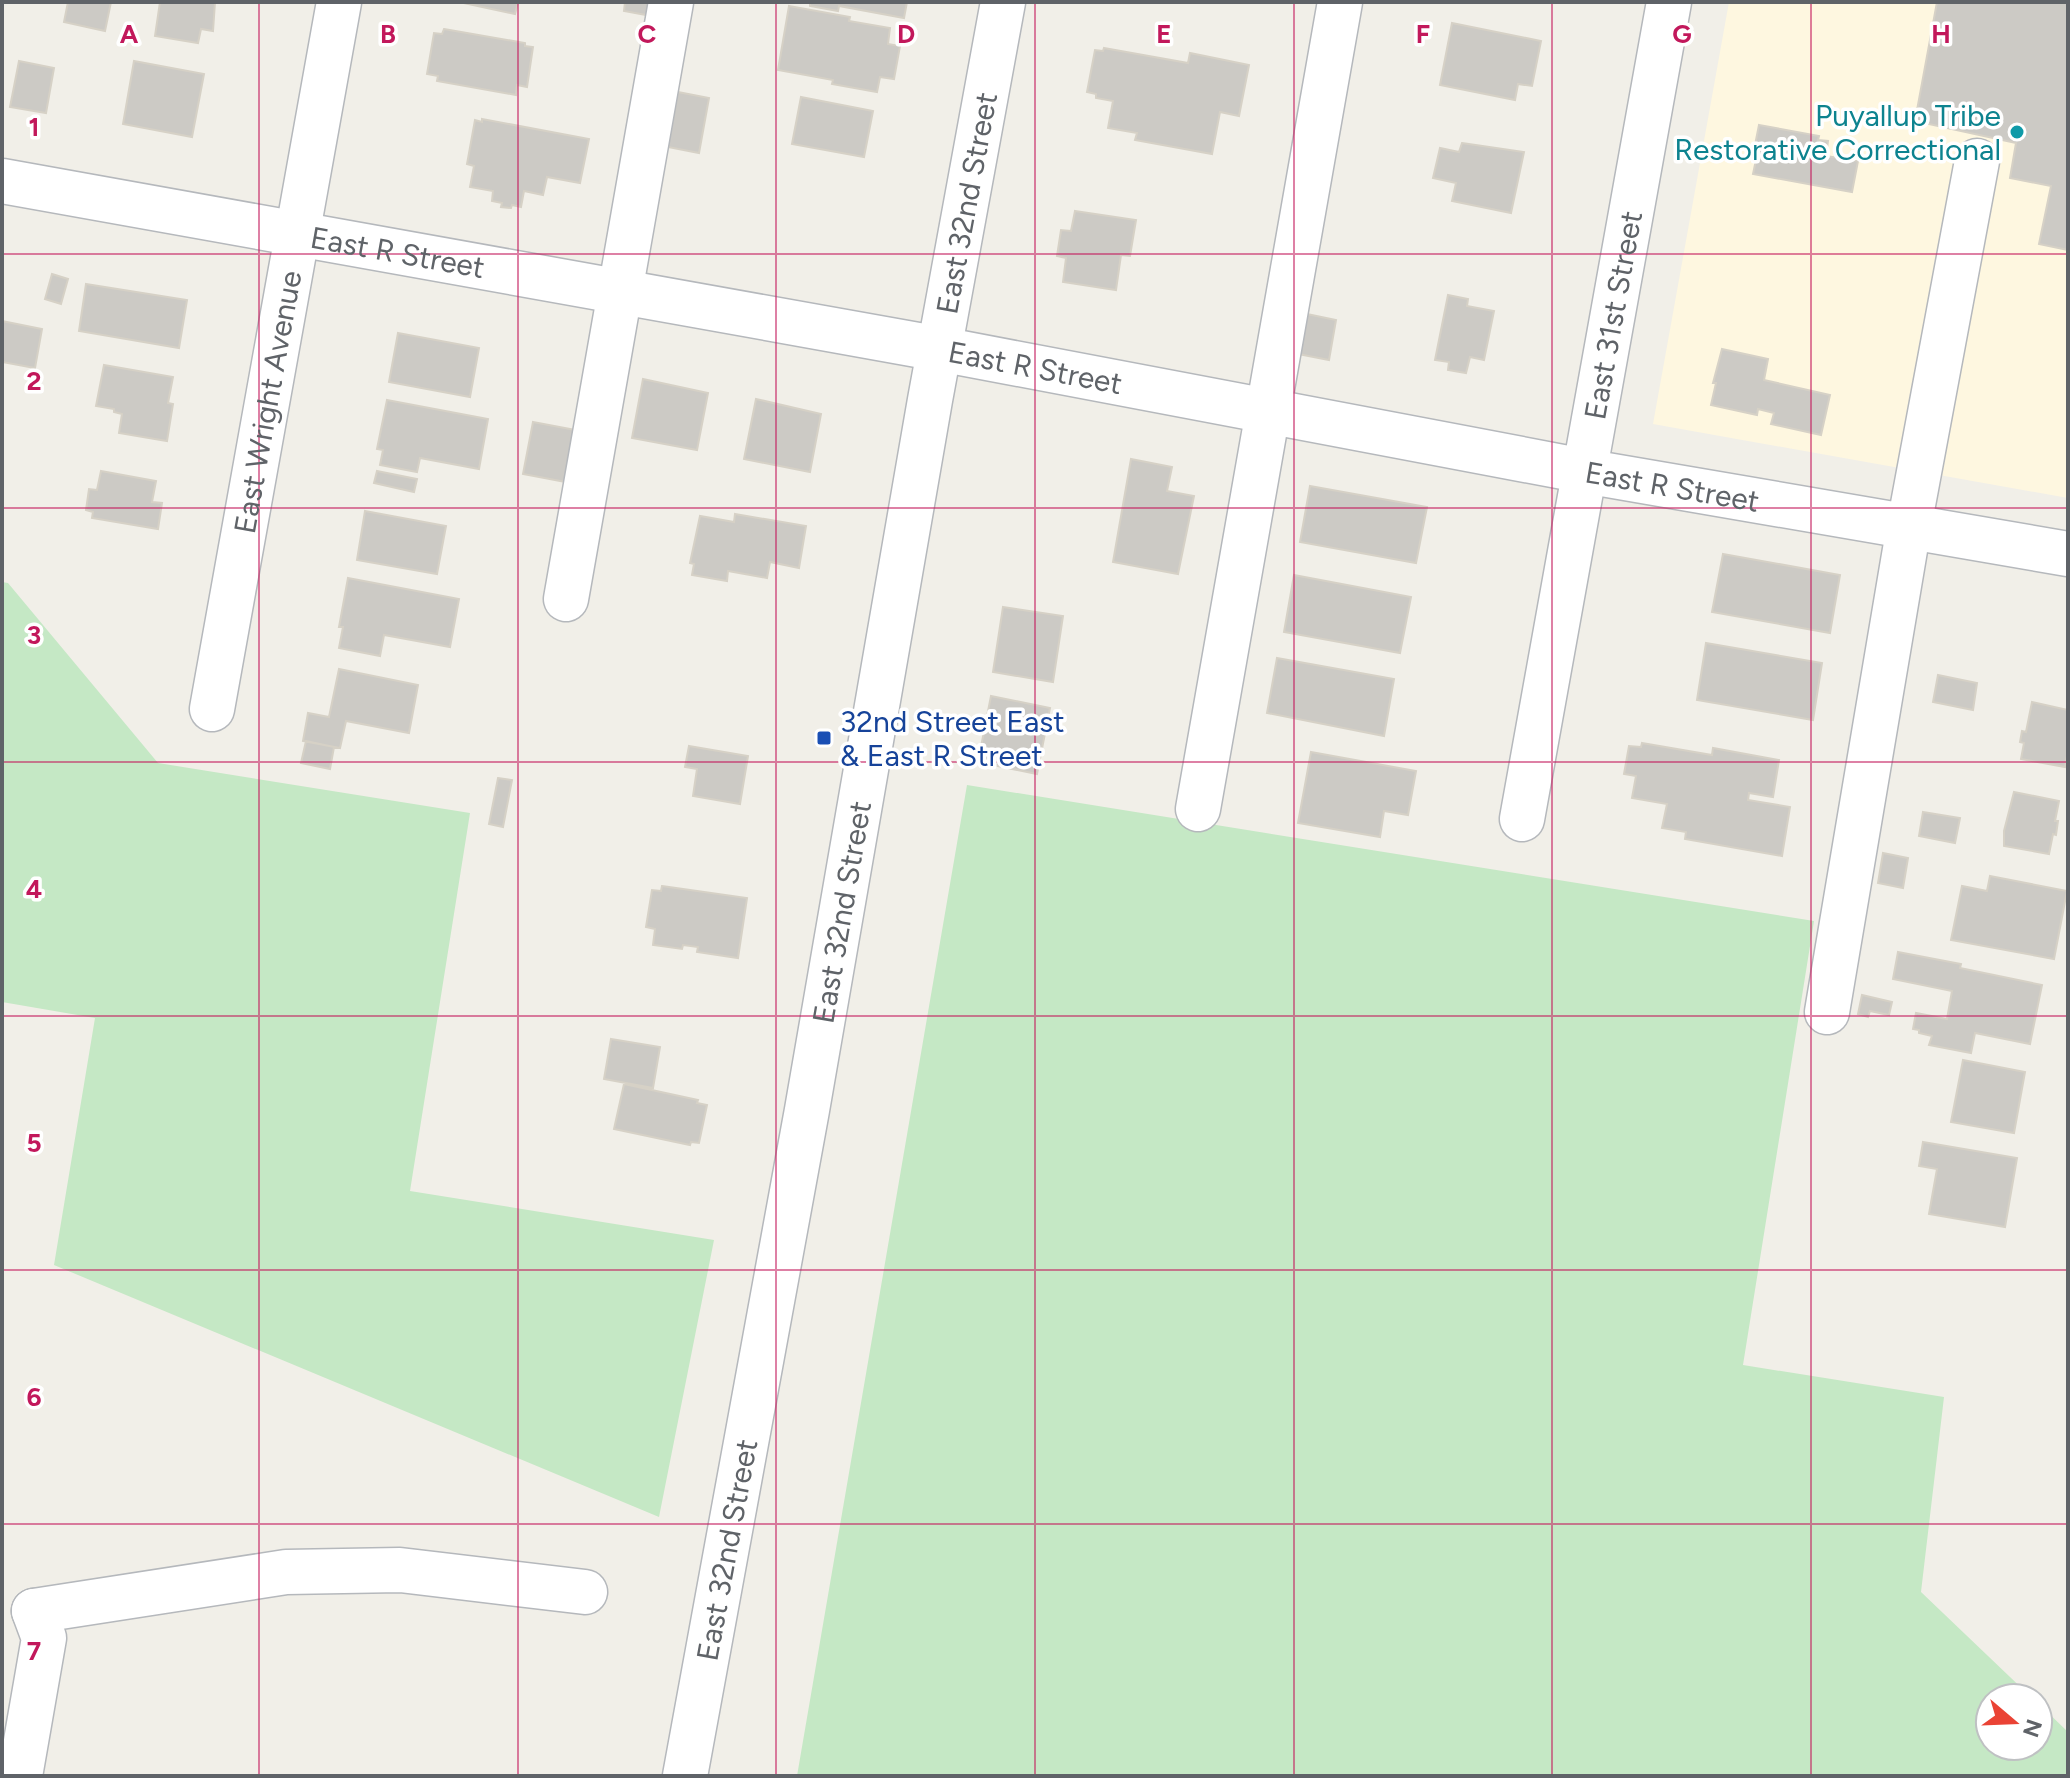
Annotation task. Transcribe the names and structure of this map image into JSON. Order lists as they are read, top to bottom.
{
  "streets": {
    "street": [
      "East 32nd Street",
      "East R Street",
      "East 31st Street",
      "East Wright Avenue"
    ]
  },
  "crossings": [
    ["East 32nd Street", "East R Street"],
    ["East R Street", "East 31st Street"],
    ["East R Street", "East Wright Avenue"]
  ],
  "places": {
    "other": ["Puyallup Tribe Restorative Correctional"],
    "transit": ["32nd Street East & East R Street"]
  },
  "north": "right",
  "grid": {
    "columns": [
      "A",
      "B",
      "C",
      "D",
      "E",
      "F",
      "G",
      "H"
    ],
    "rows": [
      "1",
      "2",
      "3",
      "4",
      "5",
      "6",
      "7"
    ]
  }
}
